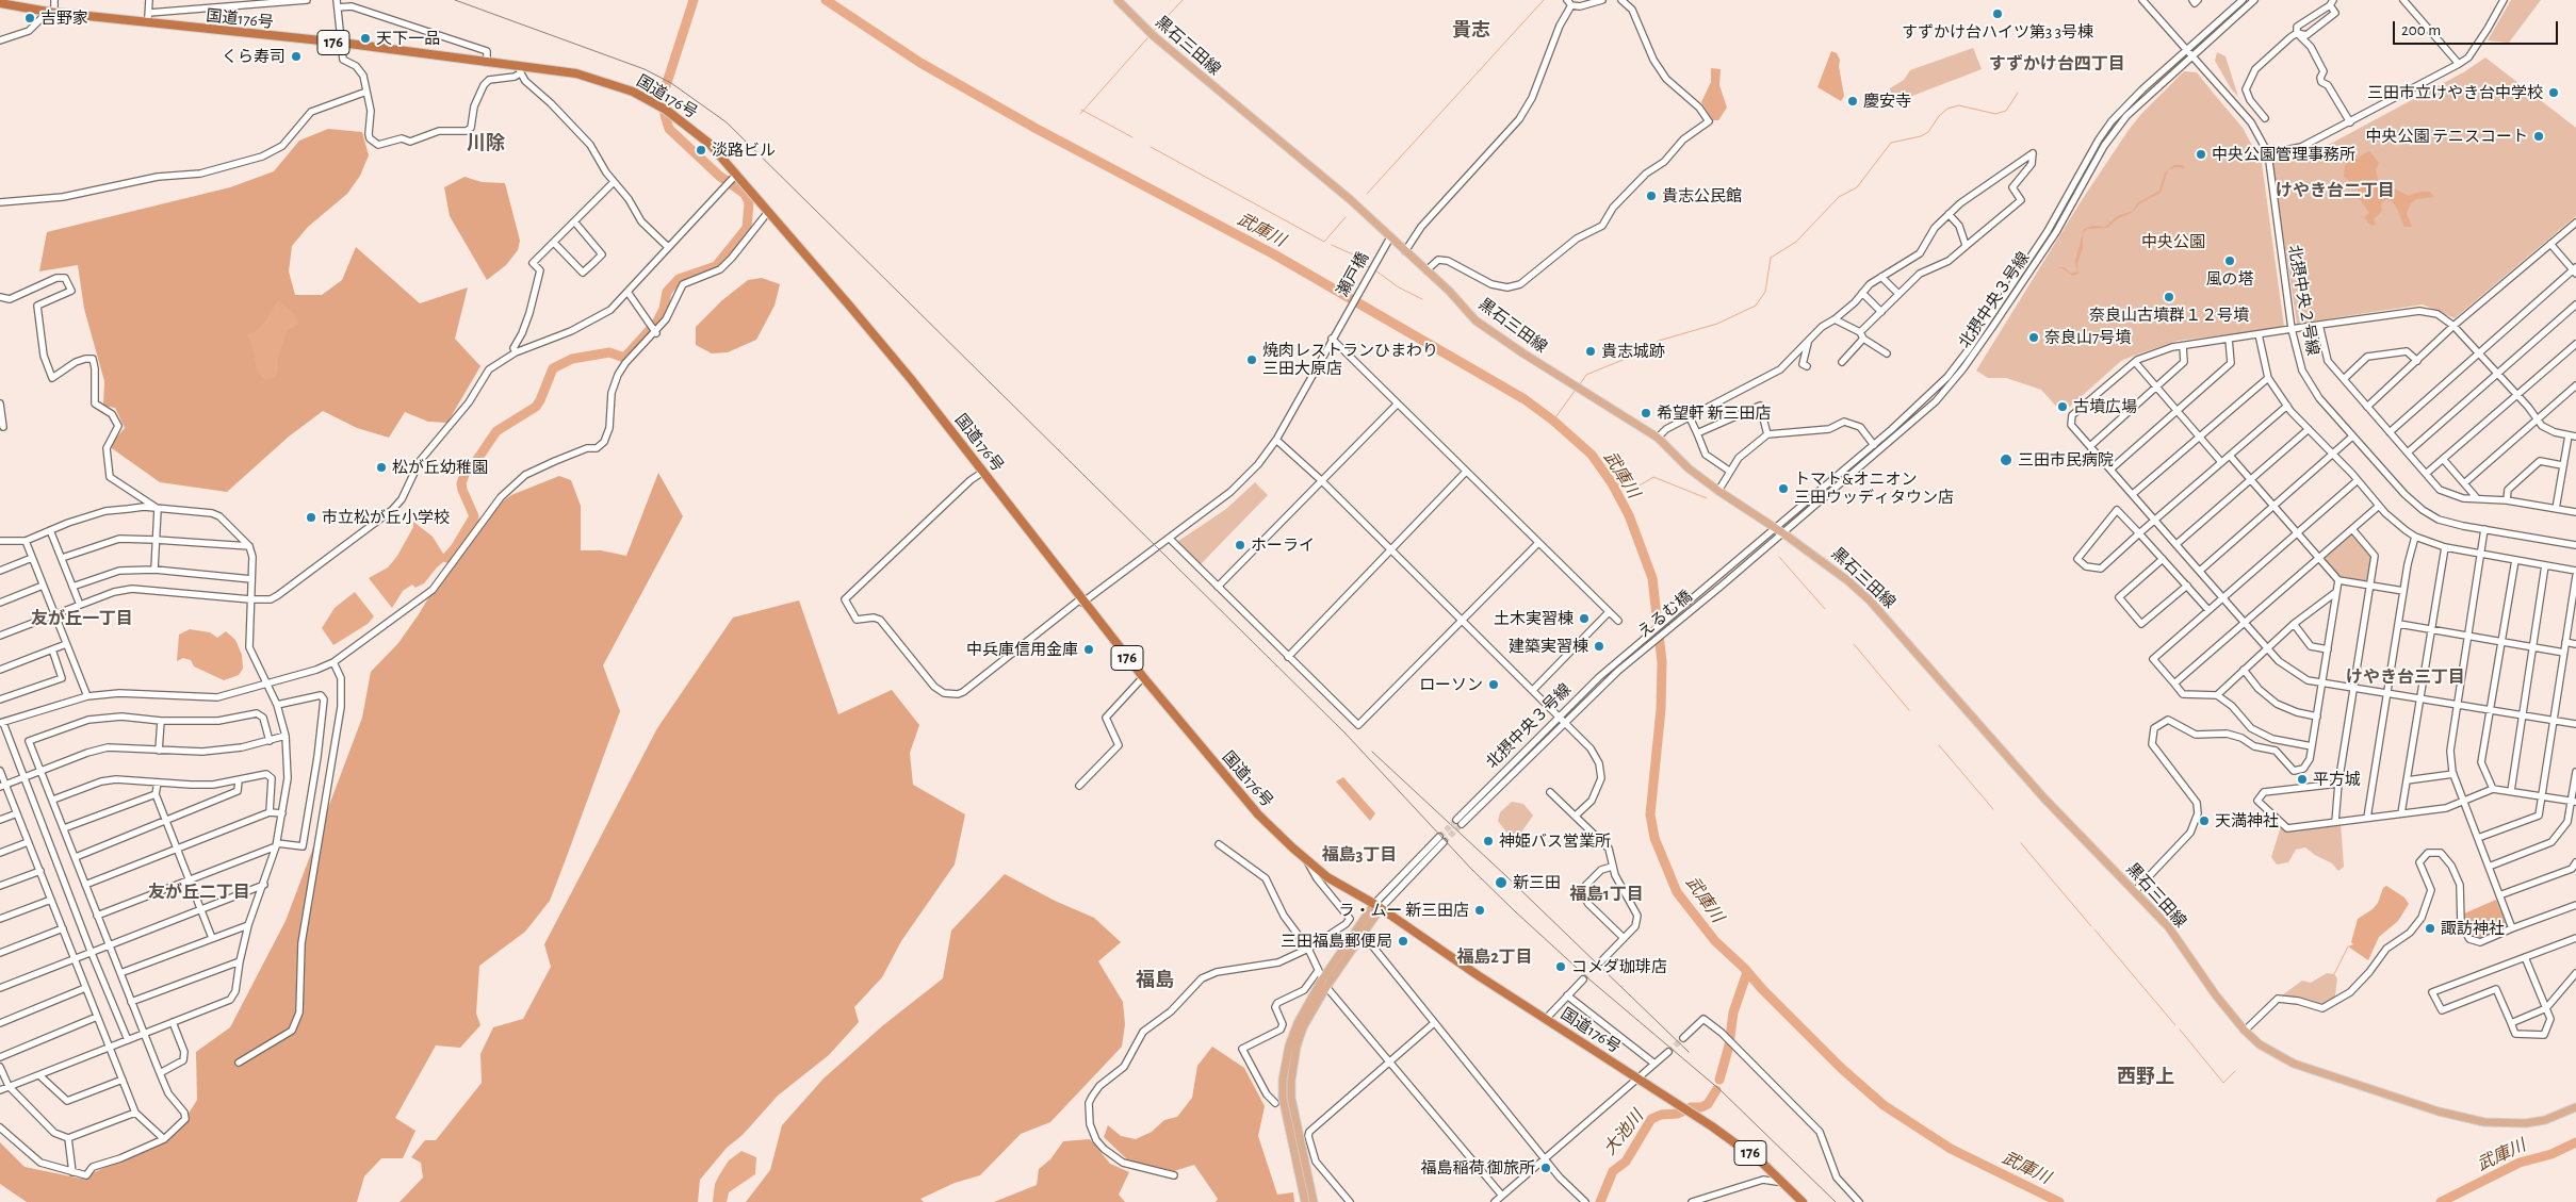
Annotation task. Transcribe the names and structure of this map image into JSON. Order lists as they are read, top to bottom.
{
  "streets": {
    "highway": ["国道176号", "176"],
    "main road": ["黒石三田線"],
    "street": [
      "瀬戸橋",
      "北摂中央３号線",
      "北摂中央２号線",
      "えるむ橋"
    ]
  },
  "crossings": [
    ["国道176号", "瀬戸橋"],
    ["黒石三田線", "瀬戸橋"],
    ["黒石三田線", "北摂中央３号線"],
    ["北摂中央３号線", "北摂中央２号線"],
    ["北摂中央３号線", "えるむ橋"]
  ],
  "districts": [
    "貴志",
    "すずかけ台四丁目",
    "川除",
    "けやき台二丁目",
    "友が丘一丁目",
    "けやき台三丁目",
    "福島3丁目",
    "友が丘二丁目",
    "福島1丁目",
    "福島2丁目",
    "福島",
    "西野上"
  ],
  "water": ["武庫川", "大池川"],
  "parks": ["中央公園"],
  "places": [
    "すずかけ台ハイツ第3 3号棟",
    "吉野家",
    "天下一品",
    "くら寿司",
    "三田市立けやき台中学校",
    "慶安寺",
    "中央公園 テニスコート",
    "淡路ビル",
    "中央公園管理事務所",
    "貴志公民館",
    "風の塔",
    "奈良山古墳群１２号墳",
    "奈良山7号墳",
    "貴志城跡",
    "焼肉レストランひまわり 三田大原店",
    "古墳広場",
    "希望軒 新三田店",
    "三田市民病院",
    "松が丘幼稚園",
    "トマト&オニオン 三田ウッディタウン店",
    "市立松が丘小学校",
    "ホーライ",
    "土木実習棟",
    "建築実習棟",
    "中兵庫信用金庫",
    "ローソン",
    "平方城",
    "天満神社",
    "神姫バス営業所",
    "新三田",
    "ラ・ムー 新三田店",
    "諏訪神社",
    "三田福島郵便局",
    "コメダ珈琲店",
    "福島稲荷 御旅所"
  ],
  "scale_bar": "200 m"
}
